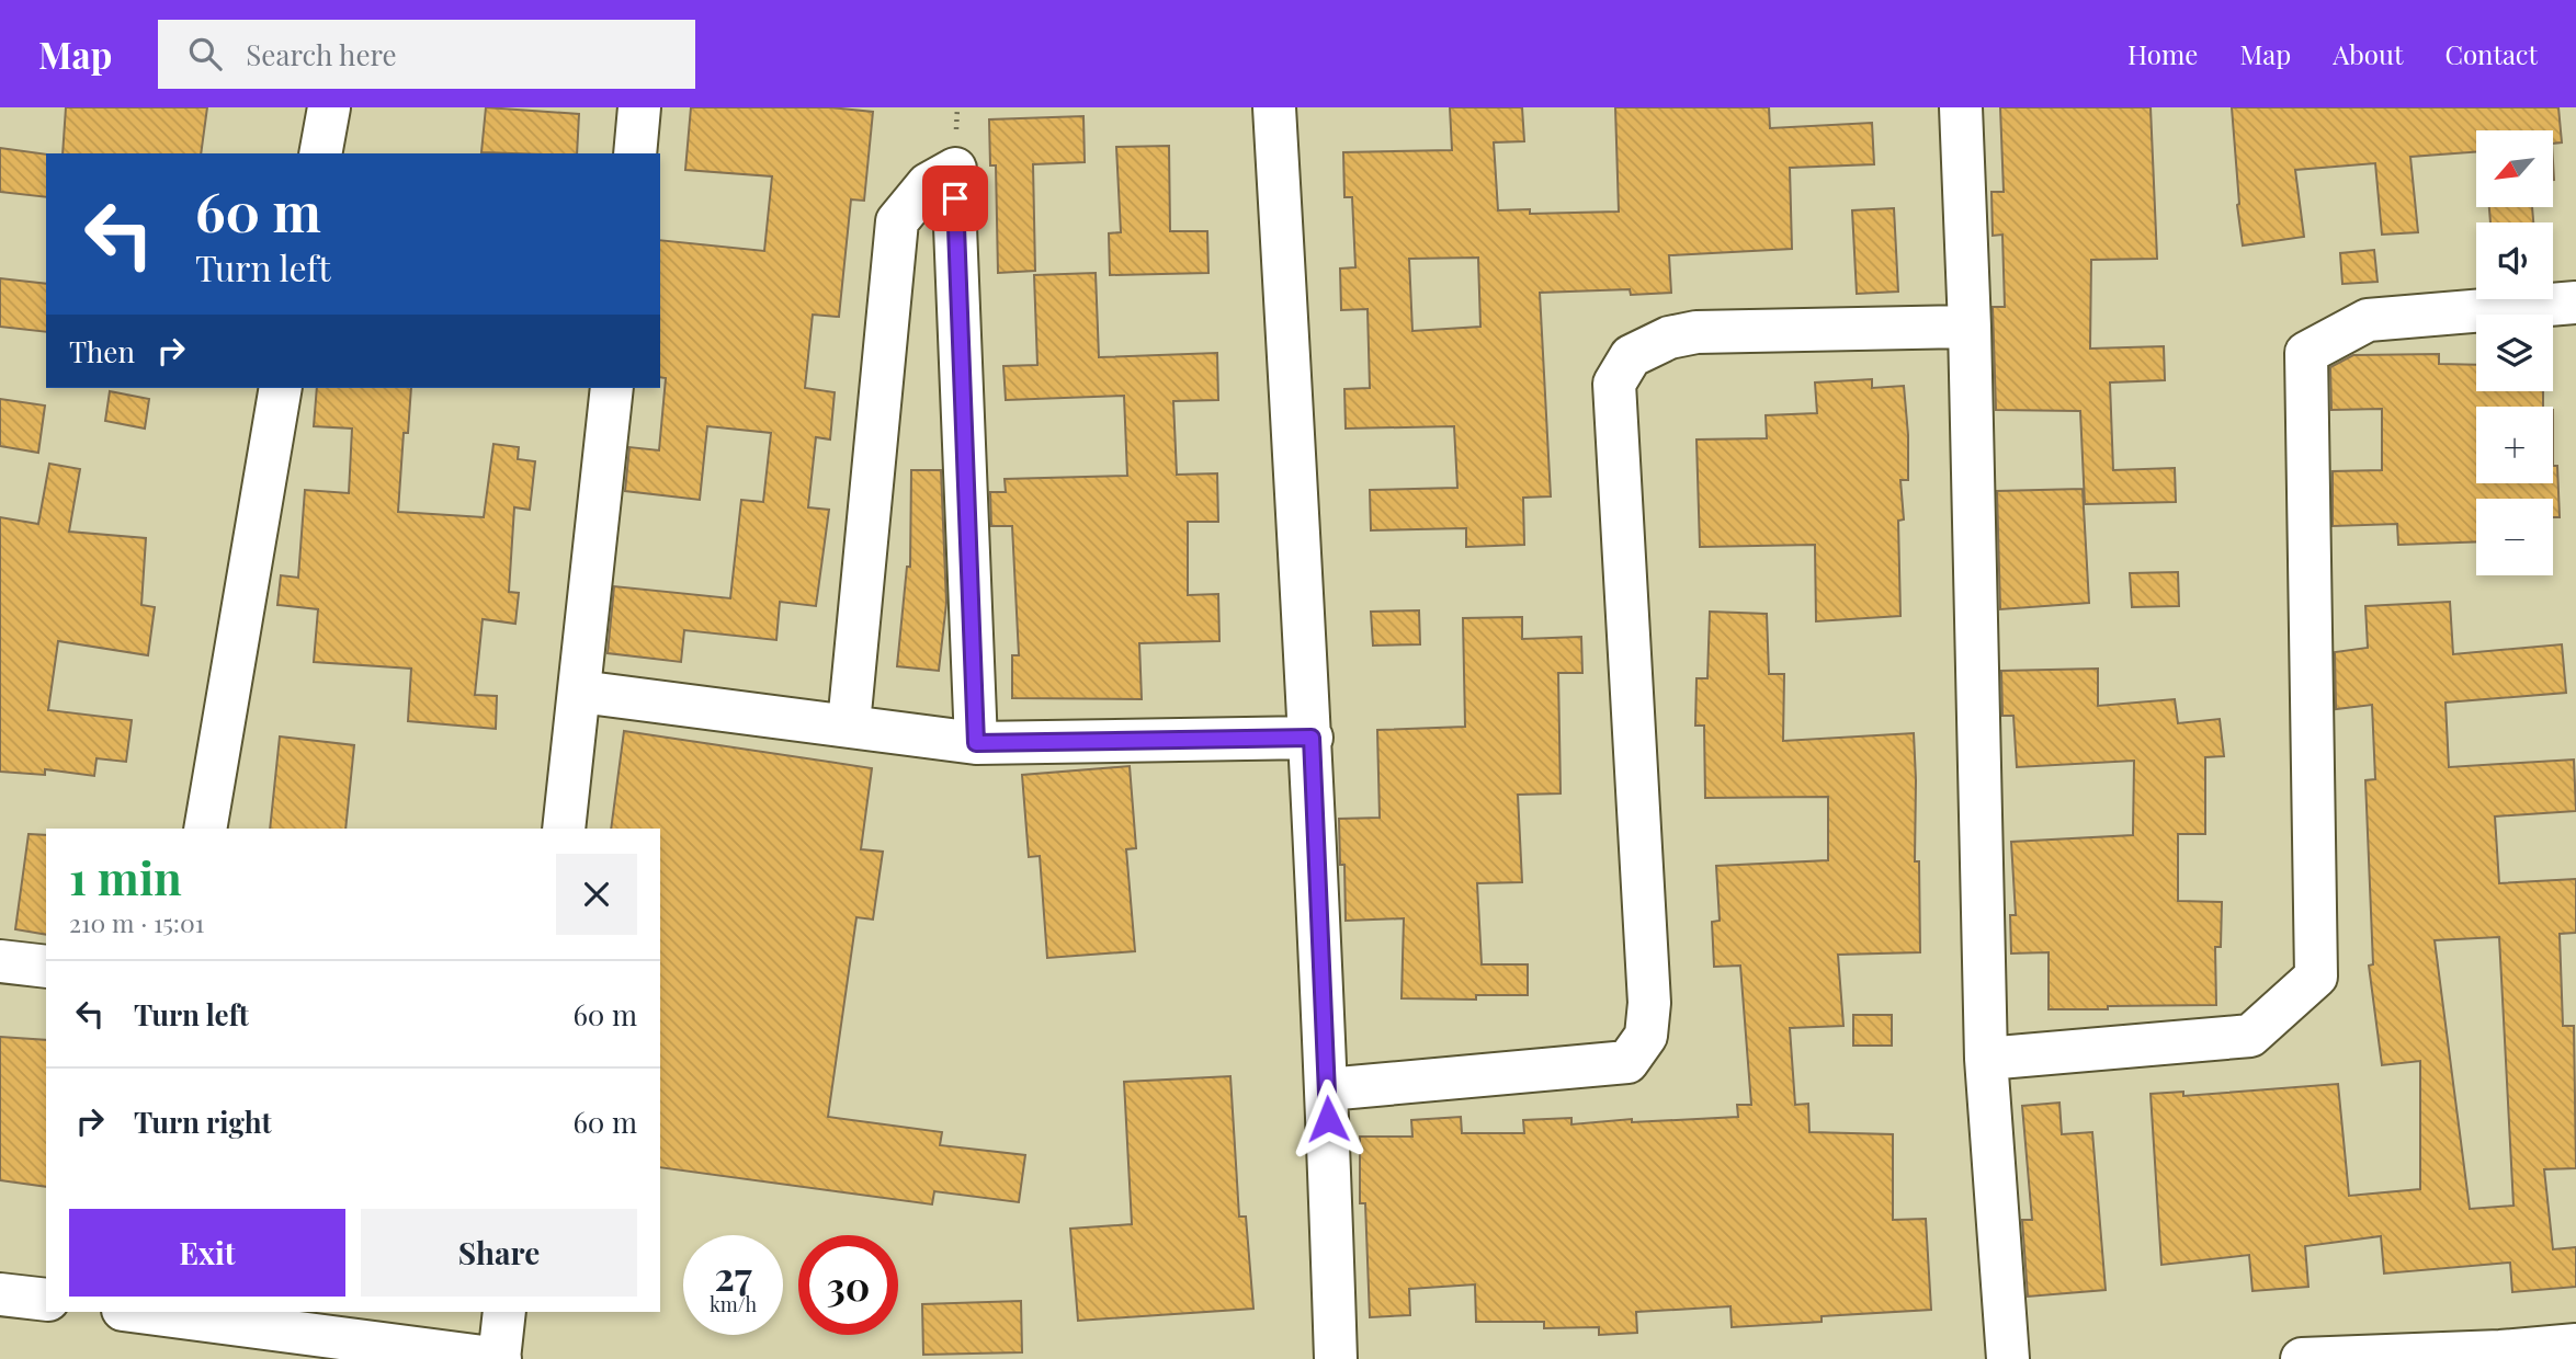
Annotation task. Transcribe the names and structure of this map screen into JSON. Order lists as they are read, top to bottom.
{
  "north": "bottom left",
  "page": {
    "header": "Map",
    "search": "Search here",
    "nav": [
      "Home",
      "Map",
      "About",
      "Contact"
    ],
    "map_buttons": ["+", "−"],
    "turn": ["60 m", "Turn left"],
    "then": "Then",
    "heading": ["1 min", "210 m · 15:01"],
    "list": [
      {
        "name": "Turn left",
        "value": "60 m"
      },
      {
        "name": "Turn right",
        "value": "60 m"
      }
    ],
    "buttons": ["Exit", "Share"],
    "speed": "27 km/h",
    "limit": "30"
  }
}
